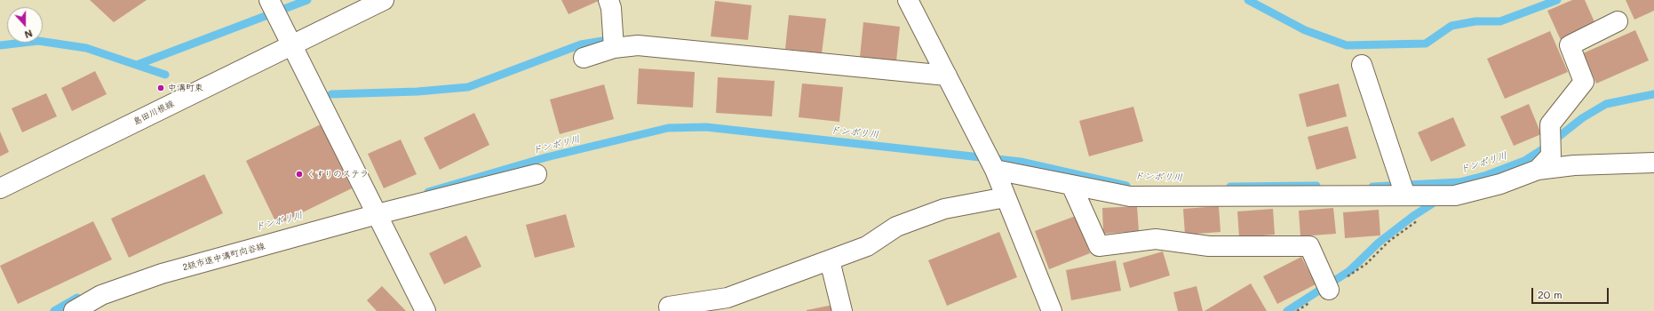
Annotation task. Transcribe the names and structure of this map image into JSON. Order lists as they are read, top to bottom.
{
  "streets": {
    "street": ["島田川根線", "2級市道中溝町向谷線"]
  },
  "water": ["ドンボリ川"],
  "places": ["中溝町東", "くすりのステラ"],
  "scale_bar": "20 m",
  "north": "bottom"
}
